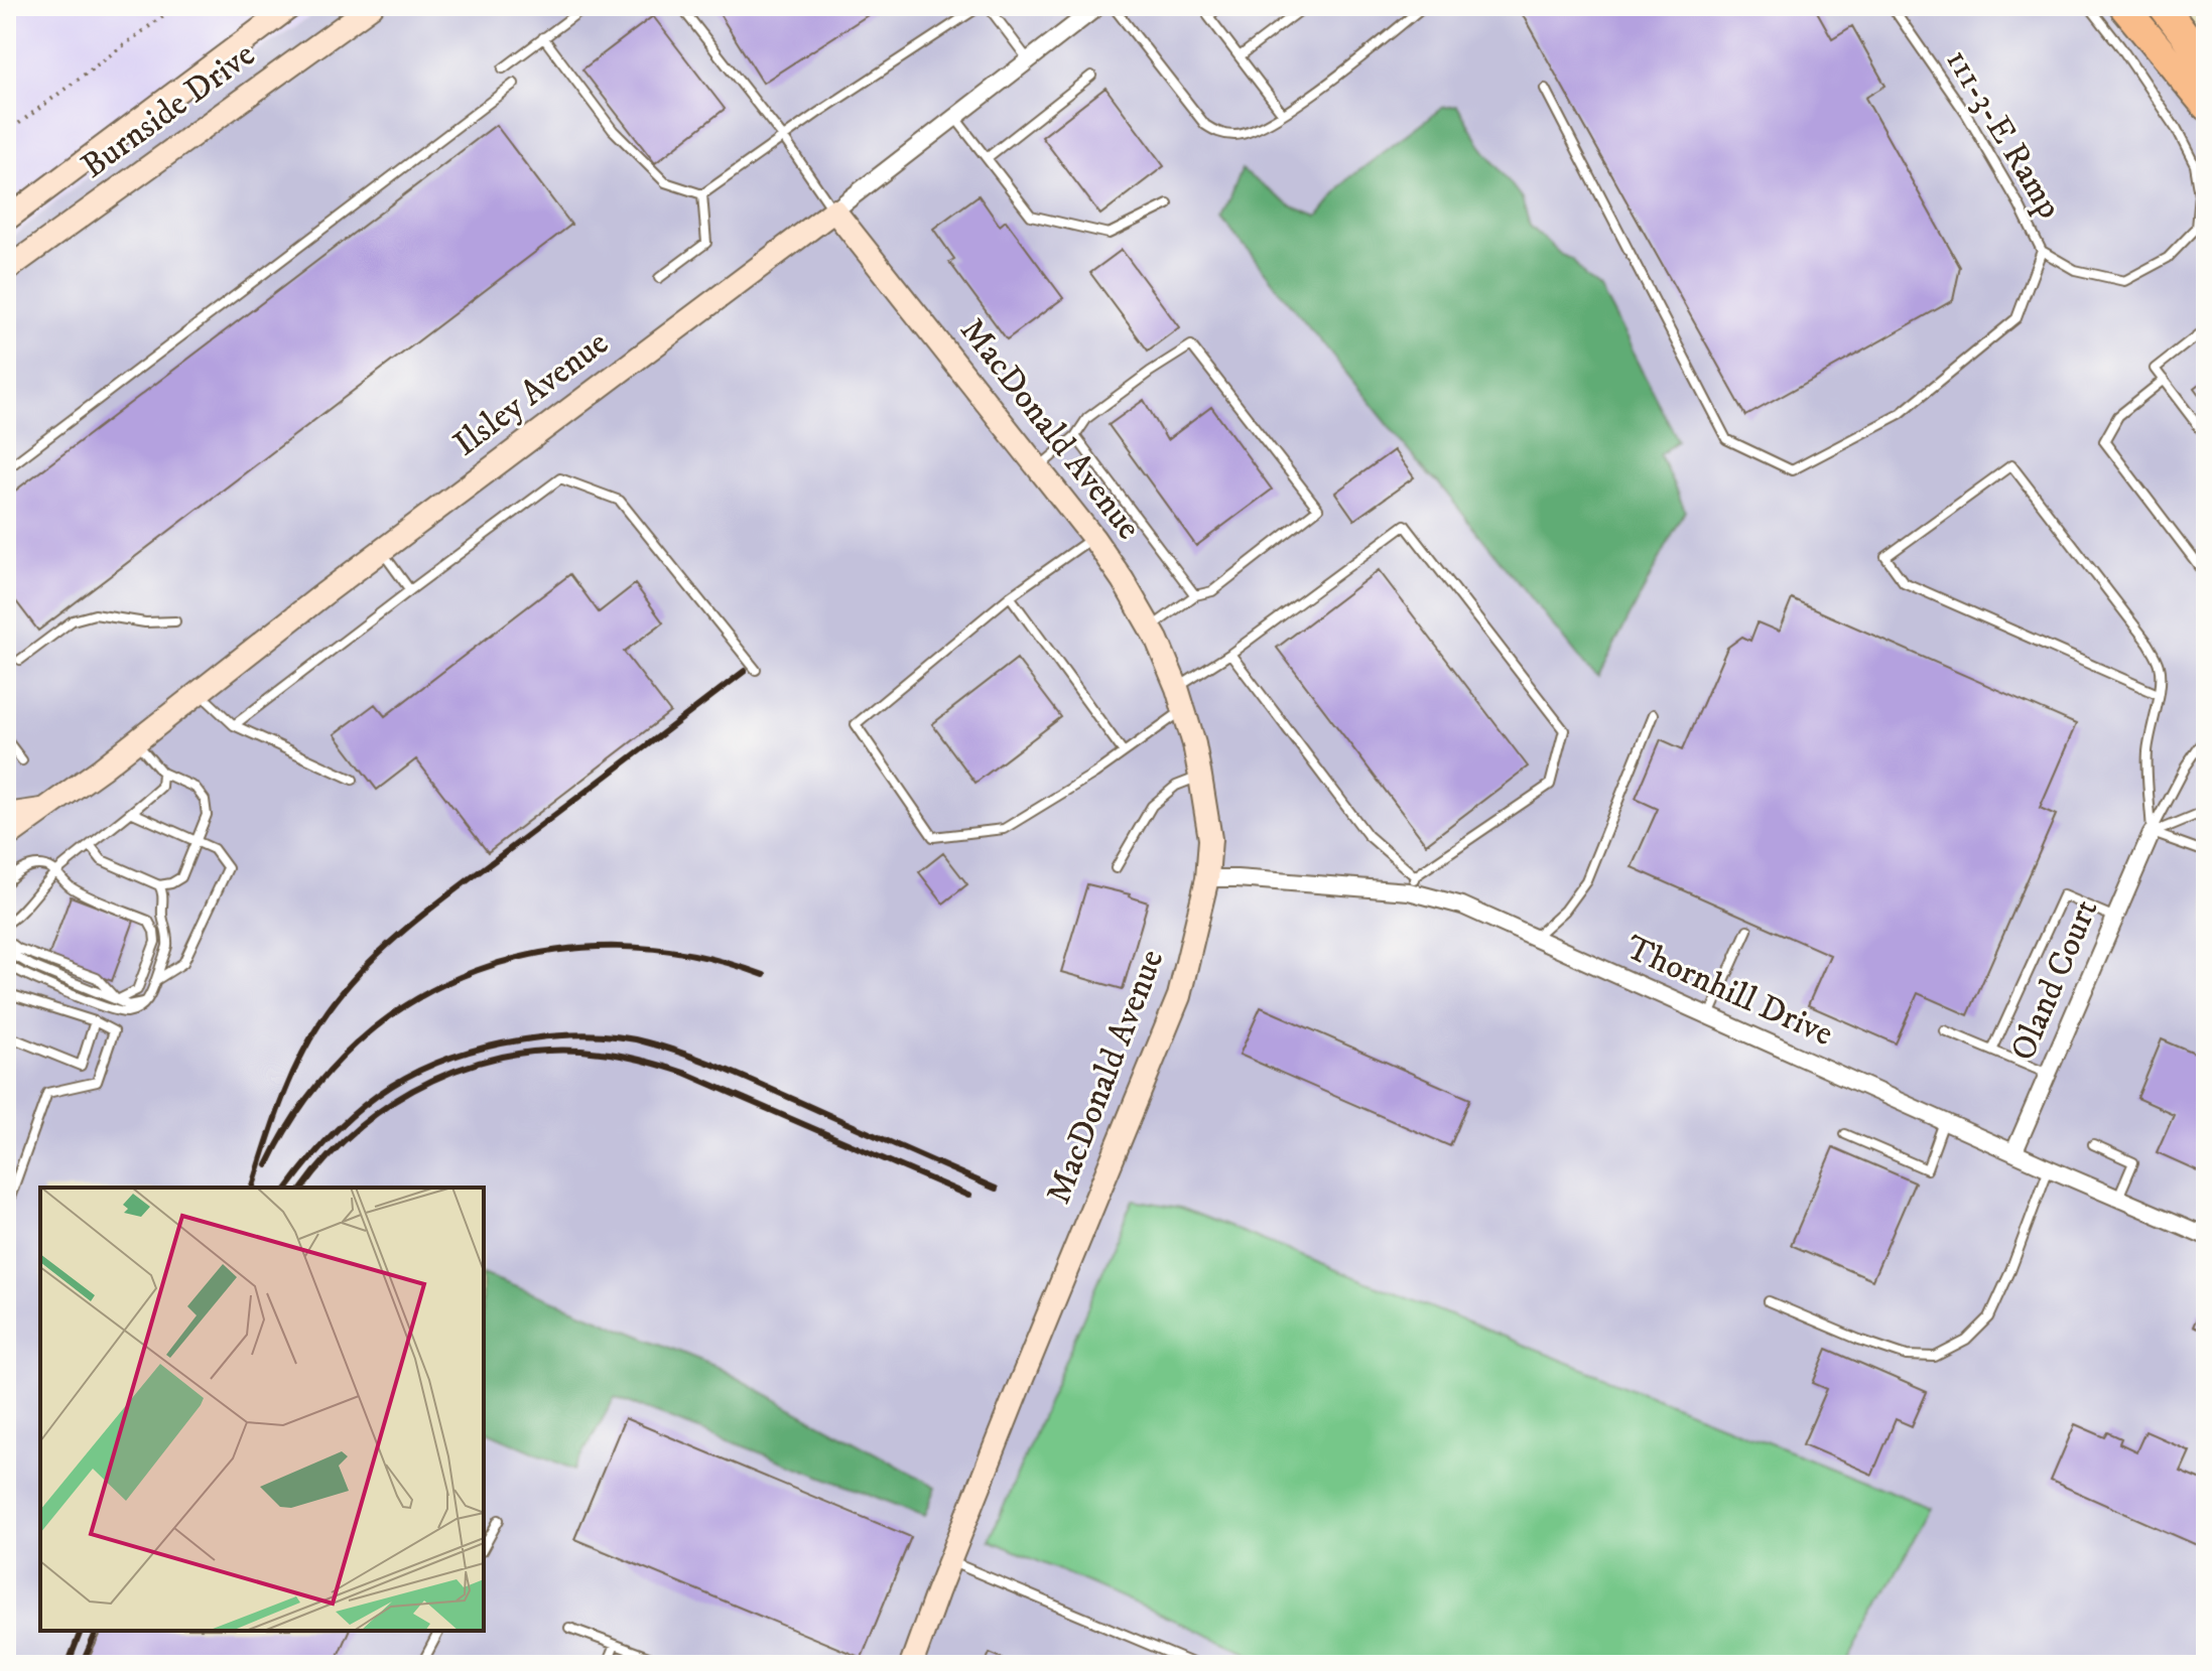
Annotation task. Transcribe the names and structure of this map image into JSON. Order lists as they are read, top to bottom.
{
  "streets": {
    "street": [
      "Burnside Drive",
      "Ilsley Avenue",
      "MacDonald Avenue",
      "Oland Court",
      "Thornhill Drive"
    ],
    "lane": ["111-3-E Ramp"]
  },
  "crossings": [
    ["Ilsley Avenue", "MacDonald Avenue"],
    ["MacDonald Avenue", "Thornhill Drive"],
    ["Oland Court", "Thornhill Drive"]
  ]
}
